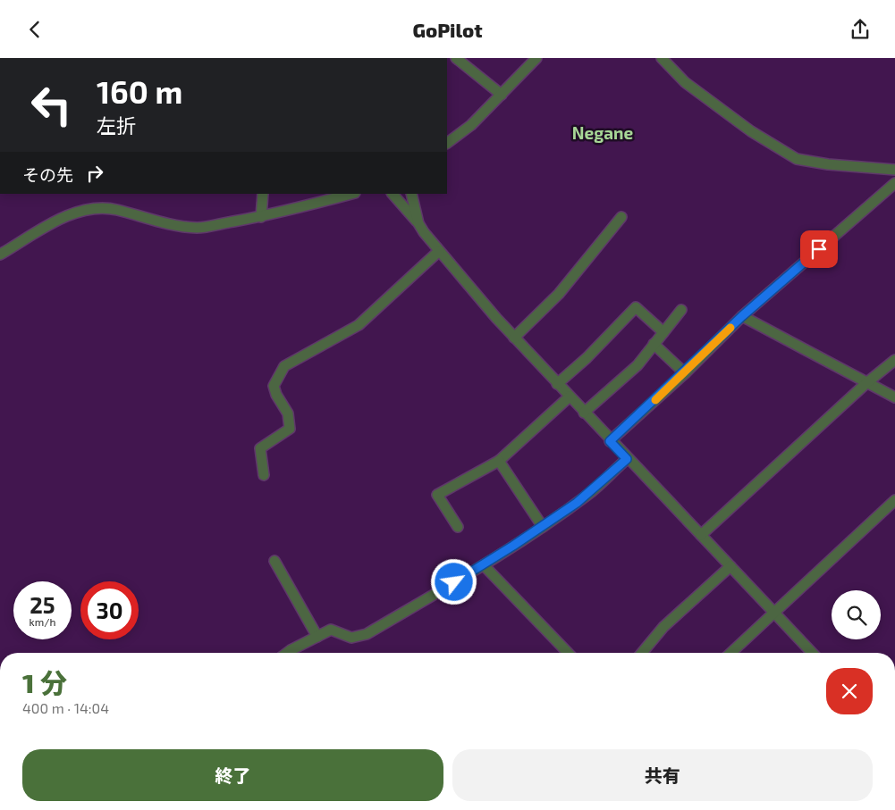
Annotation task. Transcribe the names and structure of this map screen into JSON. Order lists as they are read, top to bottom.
{
  "districts": ["Negane"],
  "page": {
    "header": "GoPilot",
    "turn": ["160 m", "左折"],
    "then": "その先",
    "speed": "25 km/h",
    "limit": "30",
    "heading": ["1 分", "400 m · 14:04"],
    "buttons": ["終了", "共有"]
  }
}
